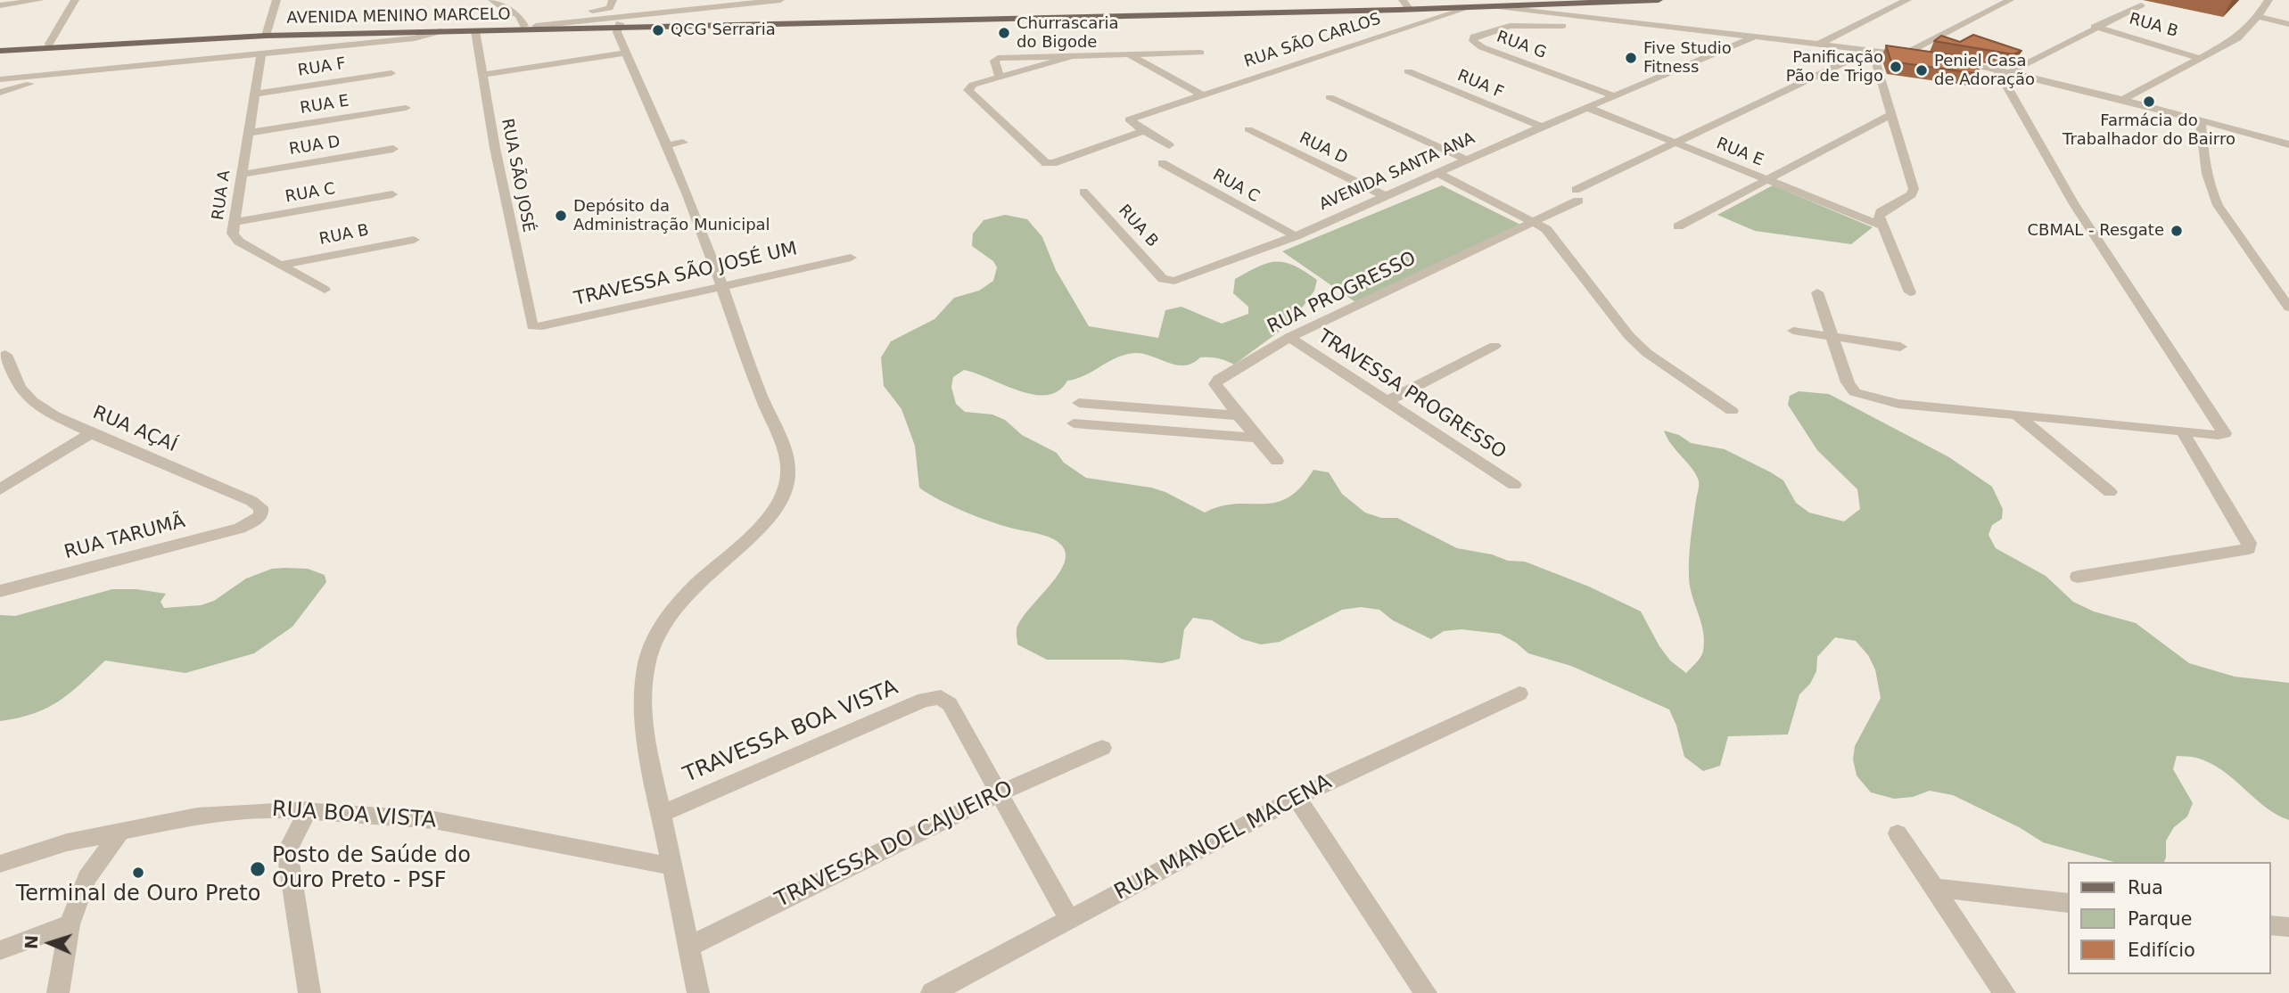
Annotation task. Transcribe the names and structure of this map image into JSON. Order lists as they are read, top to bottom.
{
  "streets": {
    "main road": ["AVENIDA MENINO MARCELO"],
    "street": [
      "RUA B",
      "RUA SÃO CARLOS",
      "RUA G",
      "RUA F",
      "RUA E",
      "RUA D",
      "AVENIDA SANTA ANA",
      "RUA SÃO JOSÉ",
      "RUA C",
      "RUA A",
      "TRAVESSA SÃO JOSÉ UM",
      "RUA PROGRESSO",
      "TRAVESSA PROGRESSO",
      "RUA AÇAÍ",
      "RUA TARUMÃ",
      "TRAVESSA BOA VISTA",
      "RUA BOA VISTA",
      "RUA MANOEL MACENA",
      "TRAVESSA DO CAJUEIRO"
    ]
  },
  "crossings": [
    ["AVENIDA MENINO MARCELO", "RUA SÃO CARLOS"],
    ["AVENIDA MENINO MARCELO", "RUA SÃO JOSÉ"],
    ["RUA B", "AVENIDA SANTA ANA"],
    ["RUA B", "RUA A"],
    ["RUA G", "AVENIDA SANTA ANA"],
    ["RUA F", "AVENIDA SANTA ANA"],
    ["RUA F", "RUA A"],
    ["RUA E", "AVENIDA SANTA ANA"],
    ["RUA E", "RUA A"],
    ["RUA E", "RUA PROGRESSO"],
    ["RUA D", "AVENIDA SANTA ANA"],
    ["RUA D", "RUA A"],
    ["AVENIDA SANTA ANA", "RUA C"],
    ["RUA SÃO JOSÉ", "TRAVESSA SÃO JOSÉ UM"],
    ["RUA C", "RUA A"],
    ["RUA PROGRESSO", "TRAVESSA PROGRESSO"],
    ["RUA AÇAÍ", "RUA TARUMÃ"],
    ["TRAVESSA BOA VISTA", "TRAVESSA DO CAJUEIRO"]
  ],
  "places": [
    "QCG Serraria",
    "Churrascaria do Bigode",
    "Five Studio Fitness",
    "Panificação Pão de Trigo",
    "Peniel Casa de Adoração",
    "Farmácia do Trabalhador do Bairro",
    "Depósito da Administração Municipal",
    "CBMAL - Resgate",
    "Posto de Saúde do Ouro Preto - PSF",
    "Terminal de Ouro Preto"
  ],
  "legend": ["Rua", "Parque", "Edifício"],
  "north": "left"
}
